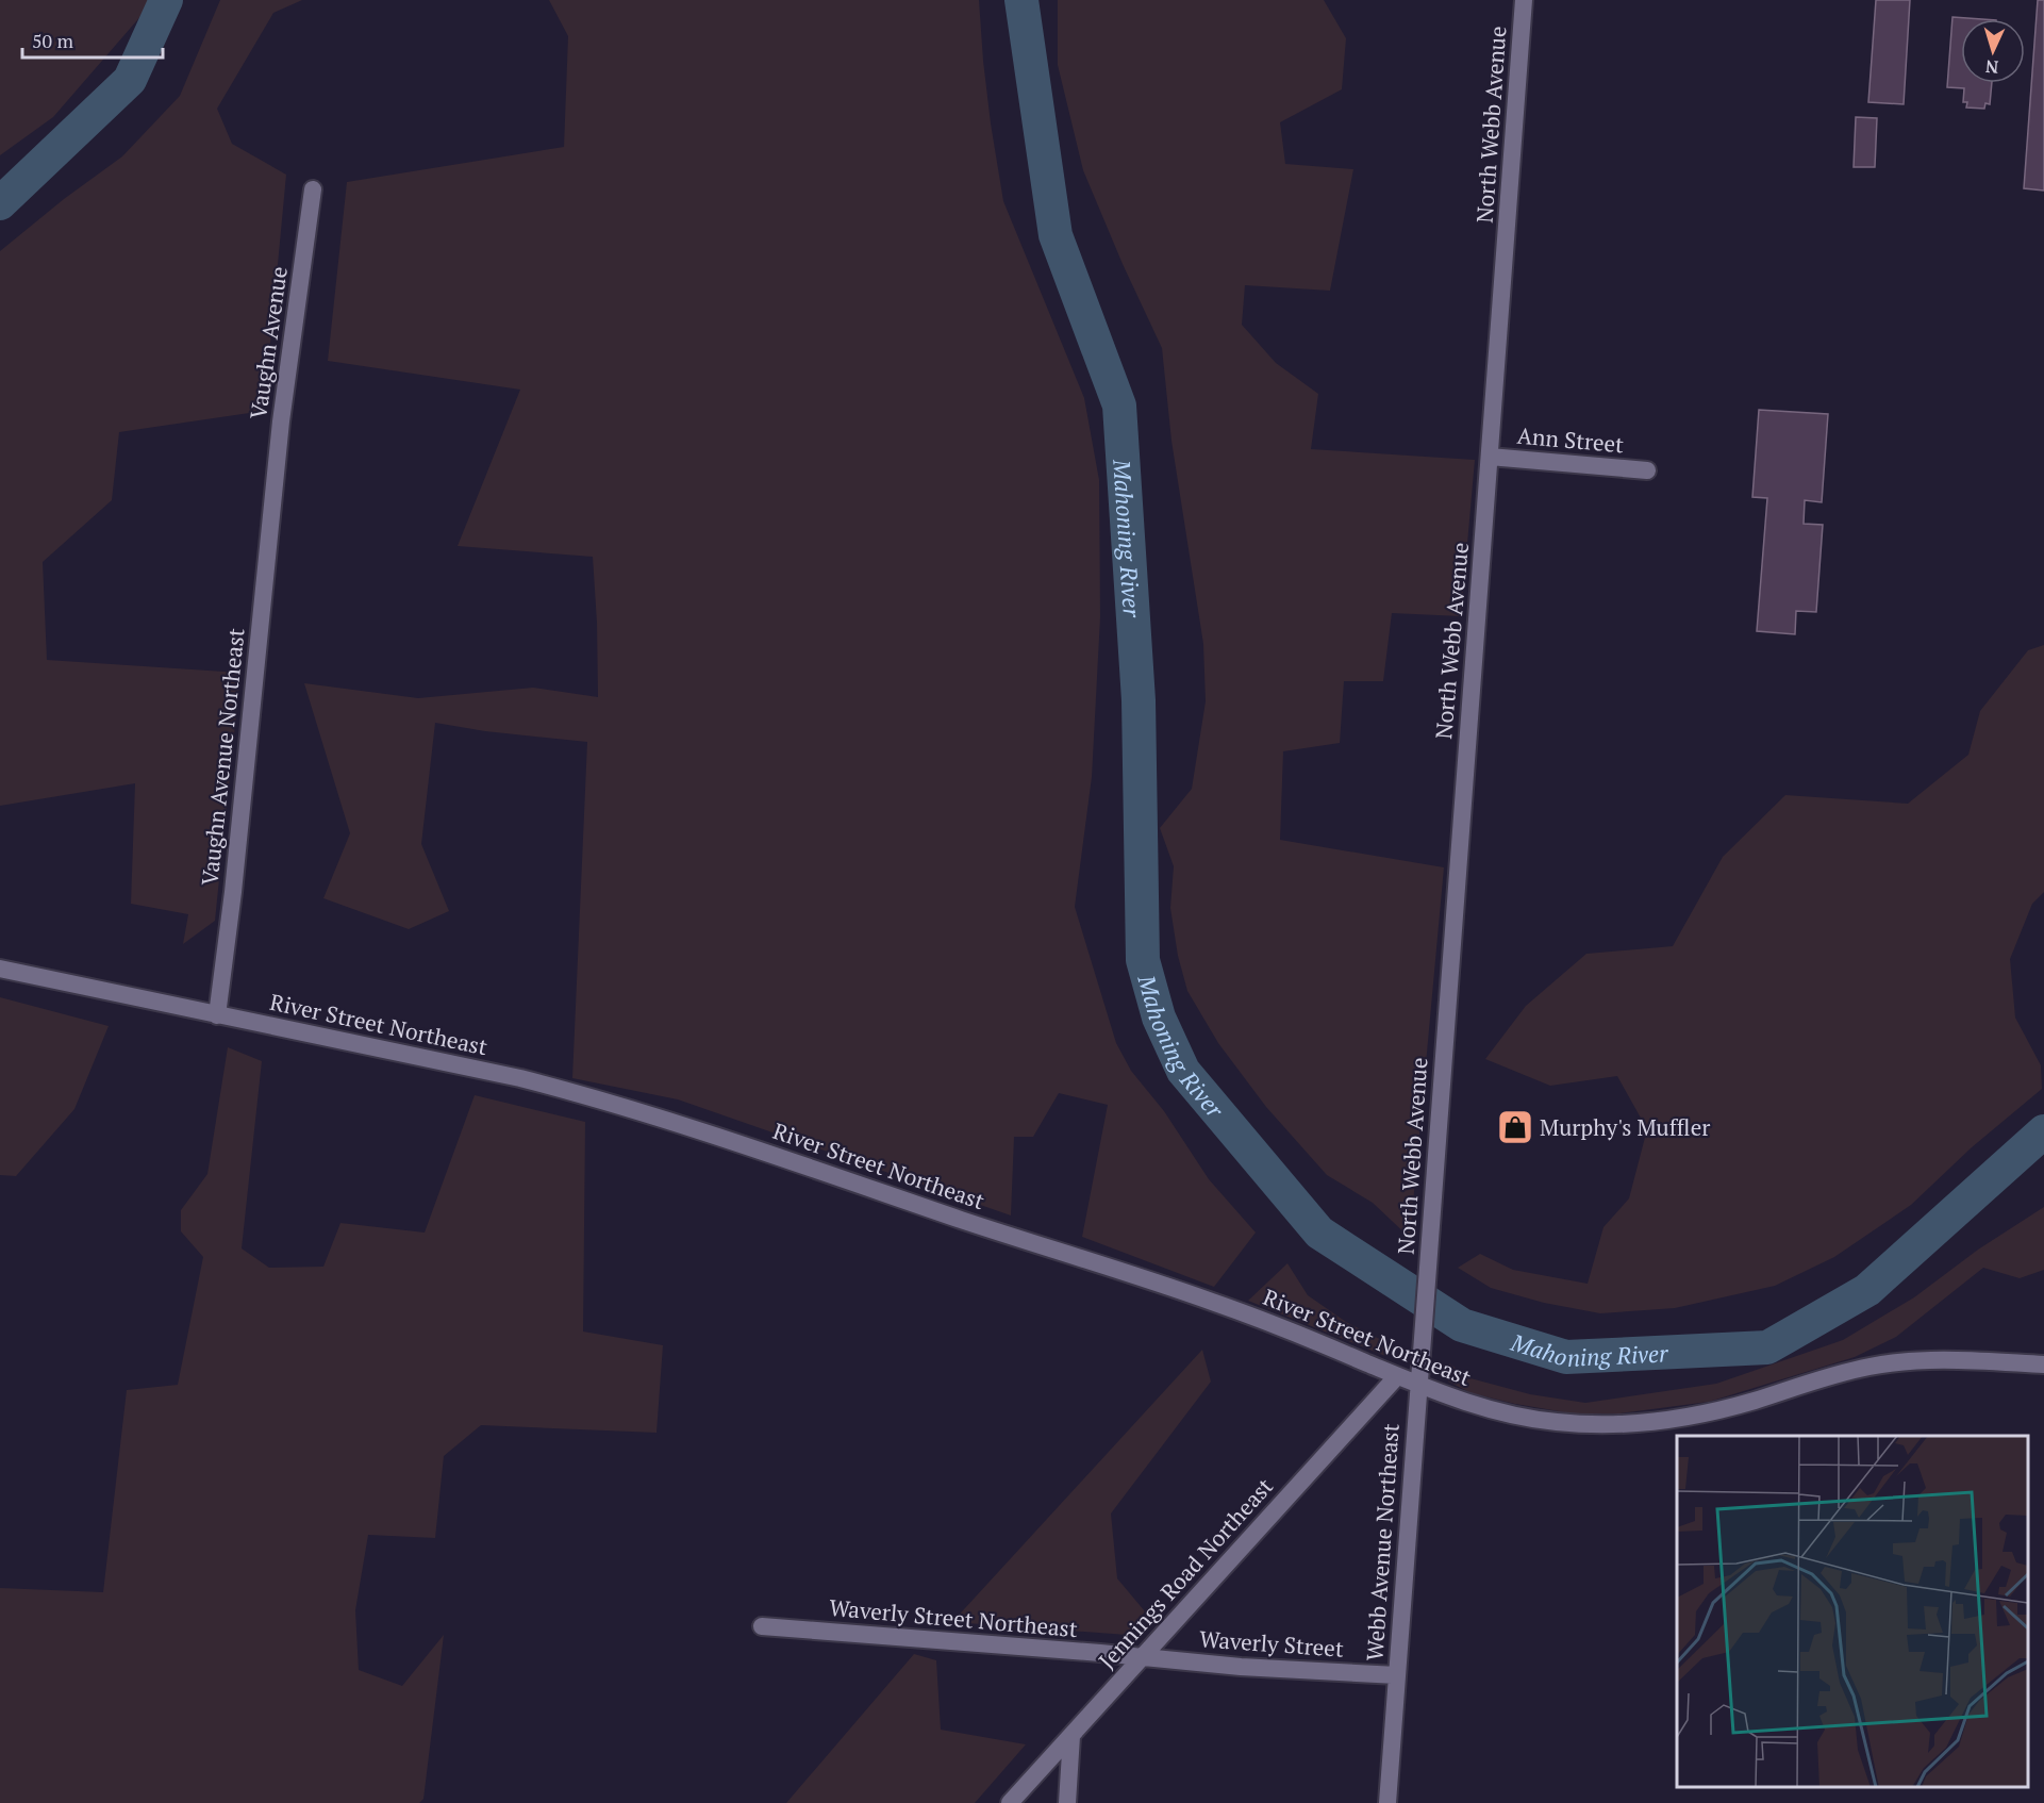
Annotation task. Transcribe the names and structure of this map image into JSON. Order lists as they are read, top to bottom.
{
  "streets": {
    "street": [
      "North Webb Avenue",
      "Vaughn Avenue",
      "Ann Street",
      "Vaughn Avenue Northeast",
      "River Street Northeast",
      "Webb Avenue Northeast",
      "Jennings Road Northeast",
      "Waverly Street Northeast",
      "Waverly Street"
    ]
  },
  "crossings": [
    ["North Webb Avenue", "Ann Street"],
    ["North Webb Avenue", "Webb Avenue Northeast"],
    ["Vaughn Avenue", "Vaughn Avenue Northeast"],
    ["Vaughn Avenue Northeast", "River Street Northeast"],
    ["River Street Northeast", "Webb Avenue Northeast"],
    ["River Street Northeast", "Jennings Road Northeast"],
    ["Webb Avenue Northeast", "Waverly Street"],
    ["Jennings Road Northeast", "Waverly Street Northeast"],
    ["Jennings Road Northeast", "Waverly Street"],
    ["Waverly Street Northeast", "Waverly Street"]
  ],
  "water": ["Mahoning River"],
  "places": {
    "shop": ["Murphy's Muffler"]
  },
  "scale_bar": "50 m",
  "north": "bottom"
}
